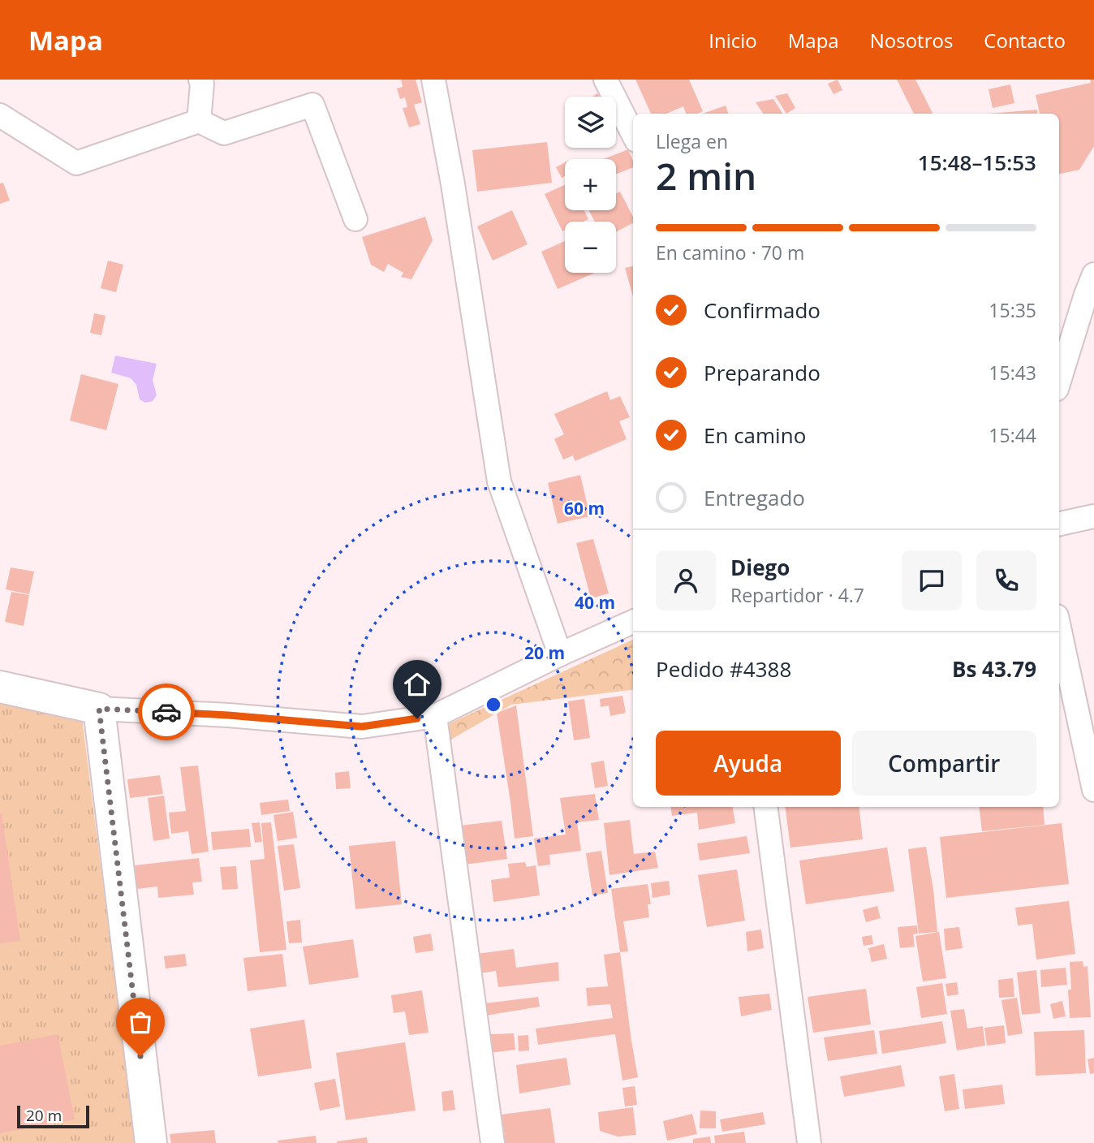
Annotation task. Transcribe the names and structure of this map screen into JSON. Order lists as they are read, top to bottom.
{
  "scale_bar": "20 m",
  "page": {
    "header": "Mapa",
    "nav": [
      "Inicio",
      "Mapa",
      "Nosotros",
      "Contacto"
    ],
    "map_buttons": ["+", "−"],
    "heading": ["2 min", "Llega en", "15:48–15:53"],
    "panel": [
      "Diego",
      "Repartidor · 4.7",
      "Pedido #4388",
      "Bs 43.79"
    ],
    "bar": "En camino · 70 m",
    "list": [
      ["Confirmado", "15:35"],
      ["Preparando", "15:43"],
      ["En camino", "15:44"],
      "Entregado"
    ],
    "buttons": ["Ayuda", "Compartir"],
    "scale": "20 m"
  },
  "rings": ["60 m", "40 m", "20 m"]
}
